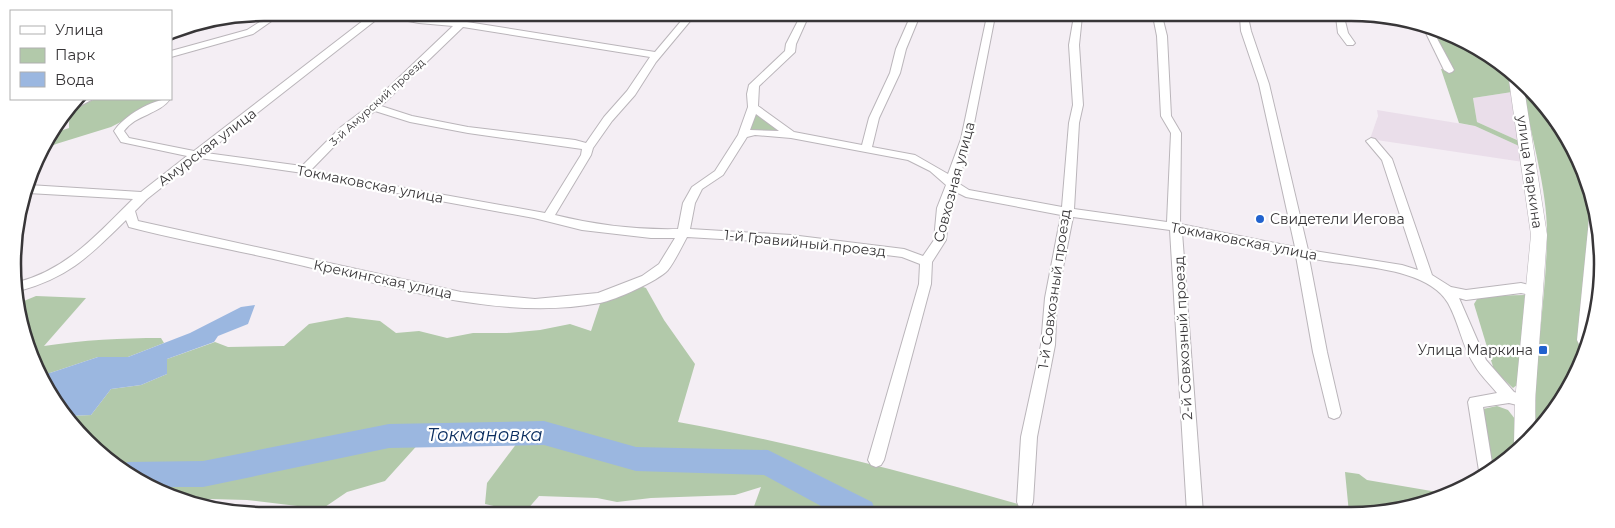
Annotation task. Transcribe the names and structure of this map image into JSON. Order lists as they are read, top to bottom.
{
  "streets": {
    "street": [
      "3-й Амурский проезд",
      "Амурская улица",
      "улица Маркина",
      "Совхозная улица",
      "Токмаковская улица",
      "1-й Гравийный проезд",
      "Крекингская улица",
      "1-й Совхозный проезд",
      "2-й Совхозный проезд"
    ]
  },
  "crossings": [
    ["3-й Амурский проезд", "Токмаковская улица"],
    ["Амурская улица", "Токмаковская улица"],
    ["Амурская улица", "Крекингская улица"],
    ["улица Маркина", "Токмаковская улица"],
    ["Совхозная улица", "Токмаковская улица"],
    ["Совхозная улица", "1-й Гравийный проезд"],
    ["Токмаковская улица", "1-й Гравийный проезд"],
    ["Токмаковская улица", "Крекингская улица"],
    ["Токмаковская улица", "1-й Совхозный проезд"],
    ["Токмаковская улица", "2-й Совхозный проезд"],
    ["1-й Гравийный проезд", "Крекингская улица"]
  ],
  "water": ["Токмановка"],
  "places": {
    "other": ["Свидетели Иегова"],
    "transit": ["Улица Маркина"]
  },
  "legend": ["Улица", "Парк", "Вода"]
}
